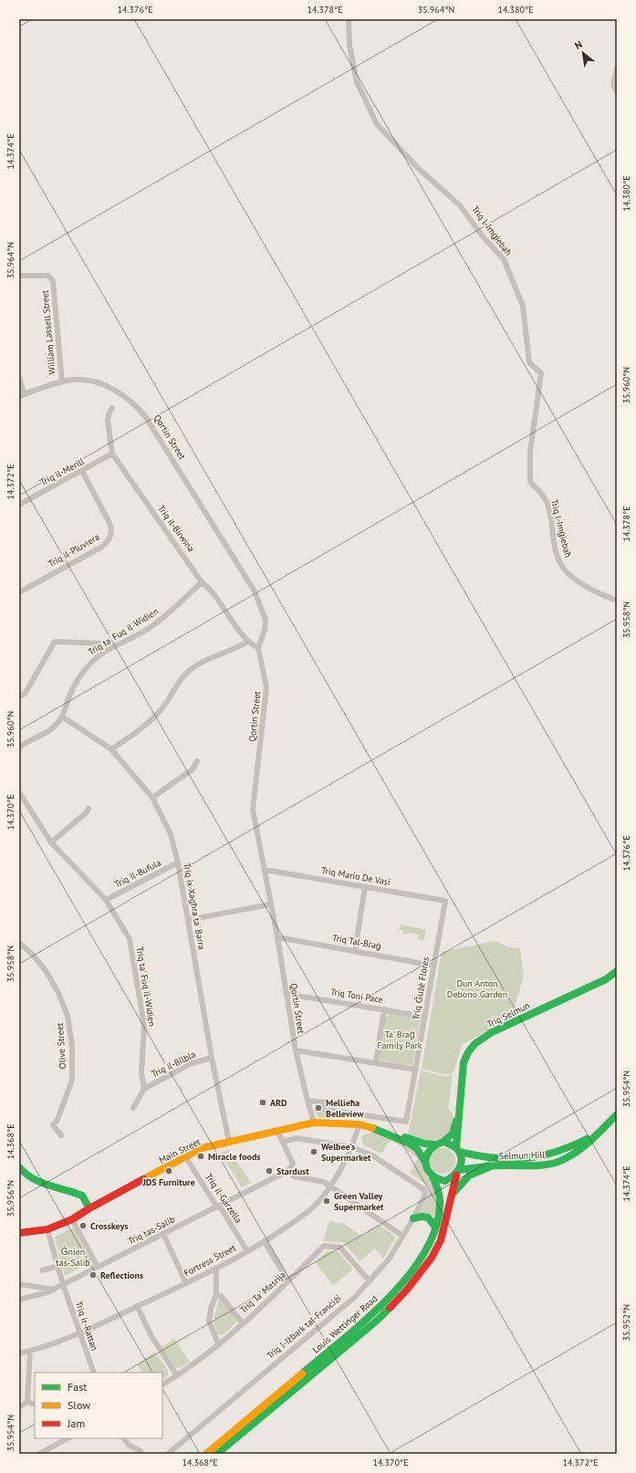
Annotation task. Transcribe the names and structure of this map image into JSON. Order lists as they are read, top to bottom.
{
  "streets": {
    "main road": [
      "Triq Selmun",
      "Main Street",
      "Selmun Hill",
      "Louis Wettinger Road"
    ],
    "street": [
      "Triq l-Imġiebaħ",
      "William Lassell Street",
      "Qortin Street",
      "Triq il-Merill",
      "Triq il-Birwina",
      "Triq il-Pluviera",
      "Triq ta' Fuq il-Widien",
      "Triq il-Bufula",
      "Triq Mario De Vasi",
      "Triq ix-Xagħra ta' Barra",
      "Triq Tal-Braġ",
      "Triq Ġużè Flores",
      "Triq Toni Pace",
      "Olive Street",
      "Triq il-Bilbla",
      "Triq il-Garzella",
      "Triq tas-Salib",
      "Fortress Street",
      "Triq Ta' Masrija",
      "Triq ir-Rattan",
      "Triq l-Iżbark tal-Franċiżi"
    ]
  },
  "crossings": [
    ["William Lassell Street", "Qortin Street"],
    ["Qortin Street", "Triq il-Birwina"],
    ["Qortin Street", "Triq Mario De Vasi"],
    ["Qortin Street", "Triq Tal-Braġ"],
    ["Qortin Street", "Triq Ġużè Flores"],
    ["Qortin Street", "Triq Toni Pace"],
    ["Qortin Street", "Main Street"],
    ["Triq il-Merill", "Triq il-Birwina"],
    ["Triq il-Merill", "Triq il-Pluviera"],
    ["Triq il-Birwina", "Triq ta' Fuq il-Widien"],
    ["Triq ta' Fuq il-Widien", "Triq il-Bufula"],
    ["Triq ta' Fuq il-Widien", "Triq ix-Xagħra ta' Barra"],
    ["Triq ta' Fuq il-Widien", "Triq il-Bilbla"],
    ["Triq il-Bufula", "Triq ix-Xagħra ta' Barra"],
    ["Triq Mario De Vasi", "Triq Ġużè Flores"],
    ["Triq ix-Xagħra ta' Barra", "Triq il-Bilbla"],
    ["Triq ix-Xagħra ta' Barra", "Main Street"],
    ["Triq Tal-Braġ", "Triq Ġużè Flores"],
    ["Triq Ġużè Flores", "Triq Toni Pace"],
    ["Triq Selmun", "Main Street"],
    ["Triq Selmun", "Selmun Hill"],
    ["Triq Selmun", "Louis Wettinger Road"],
    ["Main Street", "Selmun Hill"],
    ["Main Street", "Triq il-Garzella"],
    ["Main Street", "Fortress Street"],
    ["Main Street", "Louis Wettinger Road"],
    ["Main Street", "Triq ir-Rattan"],
    ["Selmun Hill", "Louis Wettinger Road"],
    ["Triq il-Garzella", "Triq tas-Salib"],
    ["Triq il-Garzella", "Fortress Street"],
    ["Triq tas-Salib", "Triq ir-Rattan"],
    ["Fortress Street", "Triq ir-Rattan"],
    ["Fortress Street", "Triq l-Iżbark tal-Franċiżi"],
    ["Triq Ta' Masrija", "Triq l-Iżbark tal-Franċiżi"]
  ],
  "parks": ["Dun Anton Debono Garden", "Ta' Braġ Family Park", "Ġnien tas-Salib"],
  "places": [
    "ARD",
    "Mellieħa Belleview",
    "Welbee's Supermarket",
    "Miracle foods",
    "JDS Furniture",
    "Stardust",
    "Green Valley Supermarket",
    "Crosskeys",
    "Reflections"
  ],
  "legend": ["Fast", "Slow", "Jam"],
  "north": "top left",
  "coordinates": [
    "14.376°E",
    "14.378°E",
    "35.964°N",
    "14.380°E",
    "14.374°E",
    "35.960°N",
    "14.372°E",
    "35.958°N",
    "14.370°E",
    "35.954°N",
    "14.368°E",
    "35.956°N",
    "35.952°N"
  ]
}
